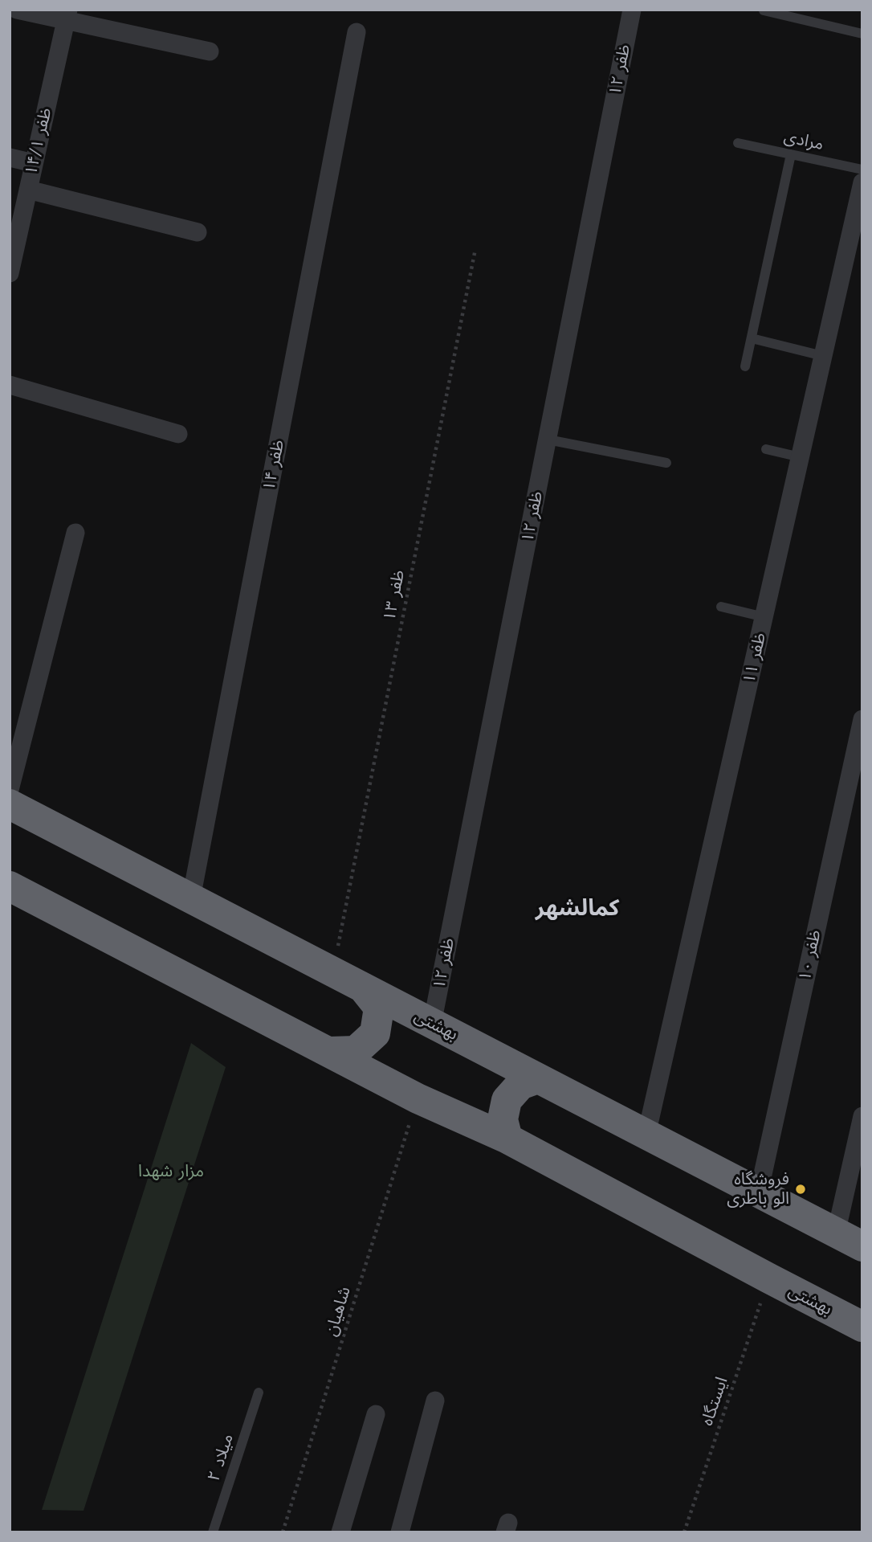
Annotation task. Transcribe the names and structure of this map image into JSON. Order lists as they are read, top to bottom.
{
  "streets": {
    "highway": ["بهشتی"],
    "street": [
      "ظفر ۱۲",
      "ظفر ۱۴/۱",
      "ظفر ۱۴",
      "ظفر ۱۱",
      "ظفر ۱۰"
    ],
    "lane": ["مرادی", "میلاد ۲"],
    "path": ["ظفر ۱۳", "شاهیان", "ایستگاه"]
  },
  "crossings": [
    ["ظفر ۱۲", "بهشتی"],
    ["ظفر ۱۴", "بهشتی"],
    ["ظفر ۱۱", "بهشتی"],
    ["ظفر ۱۰", "بهشتی"],
    ["بهشتی", "شاهیان"],
    ["بهشتی", "ایستگاه"]
  ],
  "districts": ["کمالشهر"],
  "parks": ["مزار شهدا"],
  "places": ["فروشگاه الو باطری"]
}
